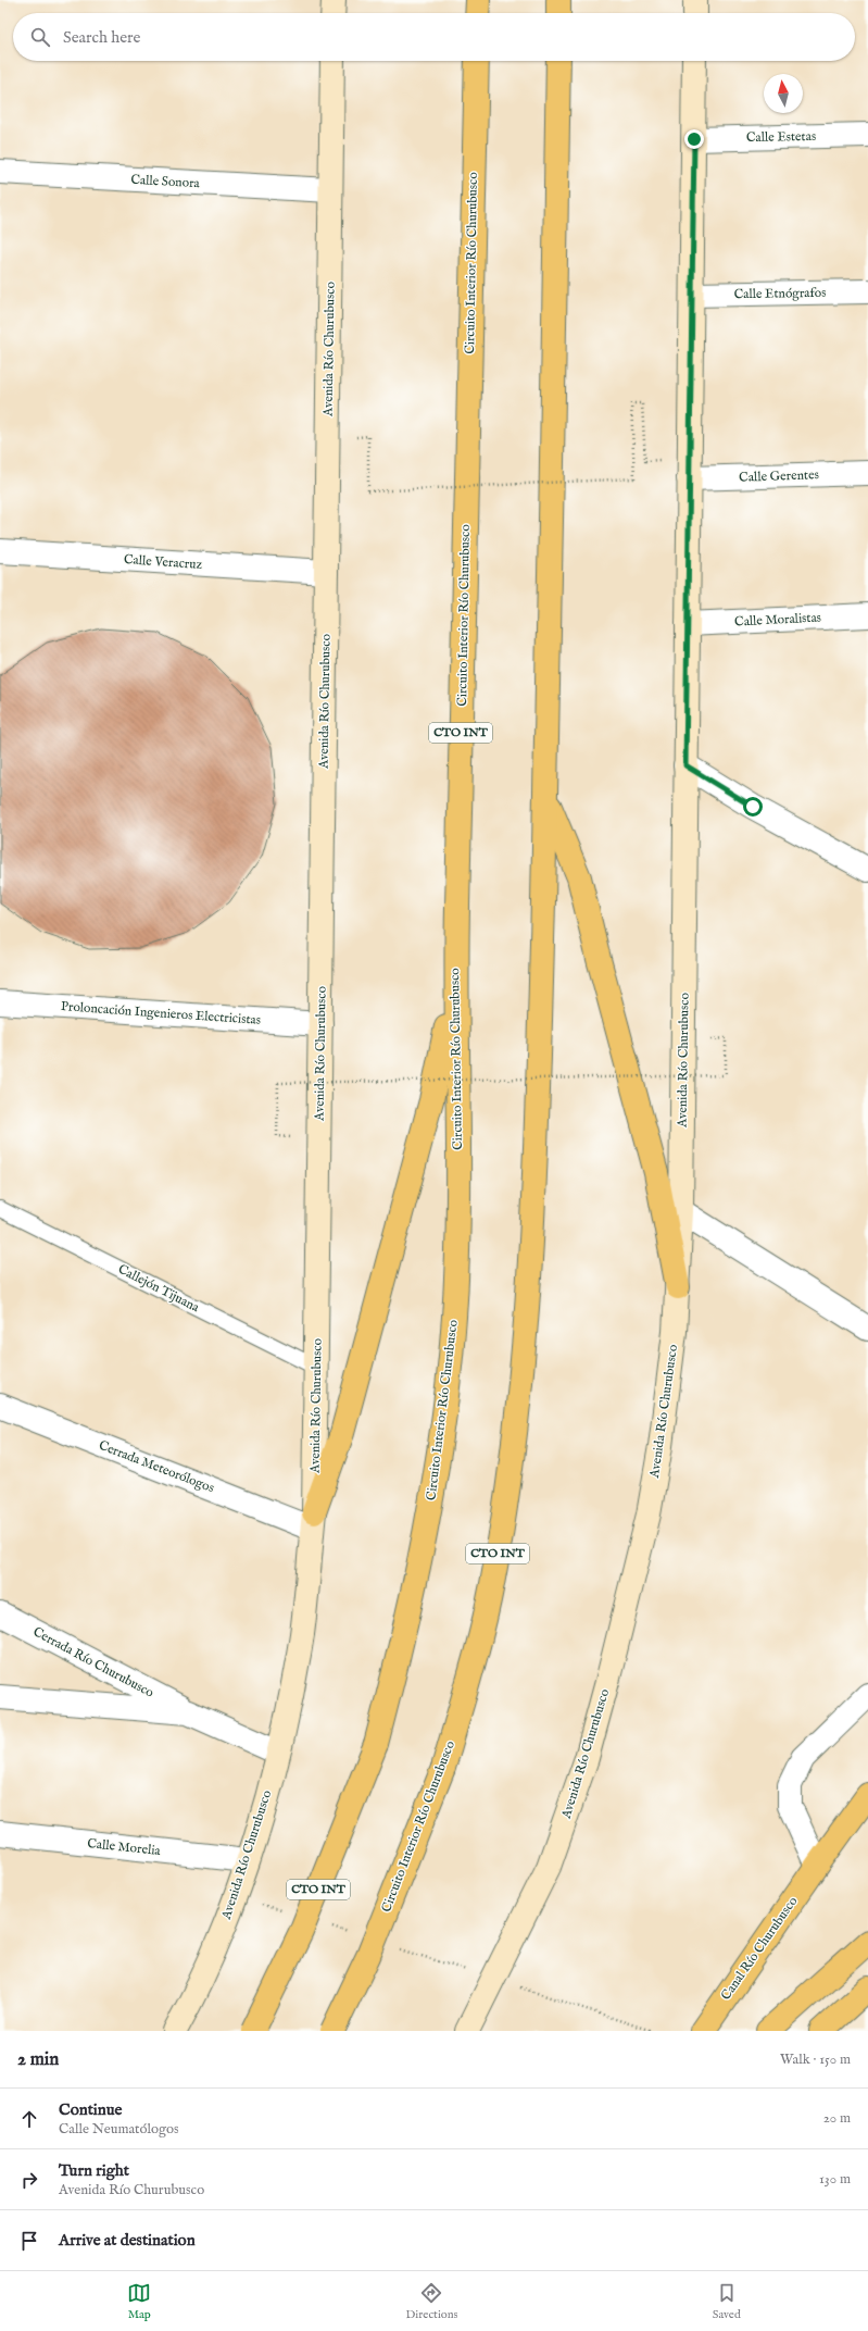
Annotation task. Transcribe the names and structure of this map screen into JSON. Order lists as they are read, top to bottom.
{
  "streets": {
    "main road": [
      "Circuito Interior Río Churubusco",
      "Avenida Río Churubusco",
      "CTO INT",
      "Canal Río Churubusco"
    ],
    "street": [
      "Calle Estetas",
      "Calle Sonora",
      "Calle Etnógrafos",
      "Calle Gerentes",
      "Calle Veracruz",
      "Calle Moralistas",
      "Proloncación Ingenieros Electricistas",
      "Cerrada Meteorólogos",
      "Cerrada Río Churubusco",
      "Calle Morelia"
    ],
    "lane": ["Callejón Tijuana"]
  },
  "crossings": [
    ["Calle Estetas", "Avenida Río Churubusco"],
    ["Calle Sonora", "Avenida Río Churubusco"],
    ["Calle Etnógrafos", "Avenida Río Churubusco"],
    ["Avenida Río Churubusco", "Calle Gerentes"],
    ["Avenida Río Churubusco", "Calle Veracruz"],
    ["Avenida Río Churubusco", "Calle Moralistas"],
    ["Avenida Río Churubusco", "Proloncación Ingenieros Electricistas"],
    ["Avenida Río Churubusco", "Callejón Tijuana"],
    ["Avenida Río Churubusco", "Cerrada Meteorólogos"],
    ["Avenida Río Churubusco", "Cerrada Río Churubusco"],
    ["Avenida Río Churubusco", "Calle Morelia"]
  ],
  "north": "top",
  "page": {
    "search": "Search here",
    "heading": ["2 min", "Walk · 150 m"],
    "list": [
      ["Continue", "Calle Neumatólogos", "20 m"],
      ["Turn right", "Avenida Río Churubusco", "130 m"],
      "Arrive at destination"
    ],
    "nav": ["Map", "Directions", "Saved"]
  }
}
